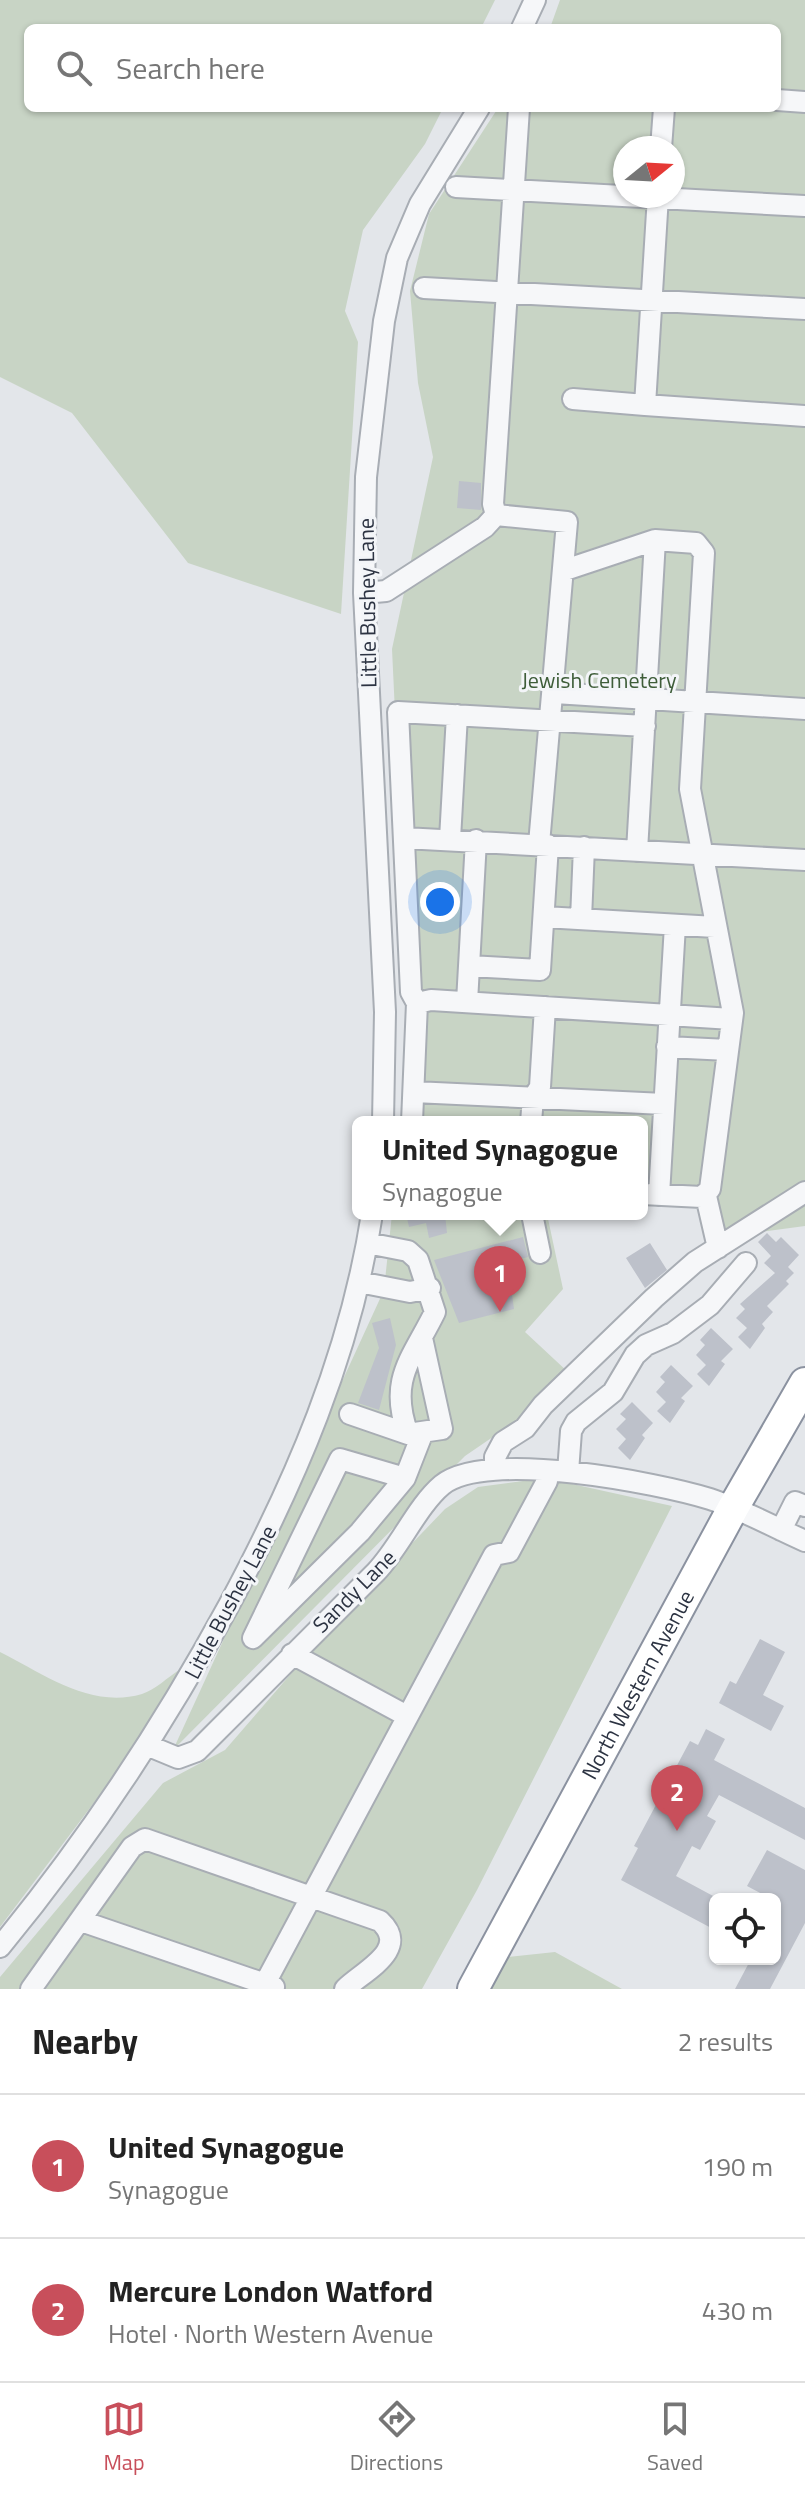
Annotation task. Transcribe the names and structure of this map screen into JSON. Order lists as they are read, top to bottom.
{
  "streets": {
    "highway": ["North Western Avenue"],
    "street": ["Little Bushey Lane", "Sandy Lane"]
  },
  "crossings": [
    ["Little Bushey Lane", "Sandy Lane"],
    ["Sandy Lane", "North Western Avenue"]
  ],
  "parks": ["Jewish Cemetery"],
  "north": "right",
  "page": {
    "search": "Search here",
    "popup": ["United Synagogue", "Synagogue"],
    "pins": ["1", "2"],
    "heading": ["Nearby", "2 results"],
    "list": [
      {
        "mark": "1",
        "name": "United Synagogue",
        "note": "Synagogue",
        "value": "190 m"
      },
      {
        "mark": "2",
        "name": "Mercure London Watford",
        "note": "Hotel · North Western Avenue",
        "value": "430 m"
      }
    ],
    "nav": ["Map", "Directions", "Saved"]
  }
}
